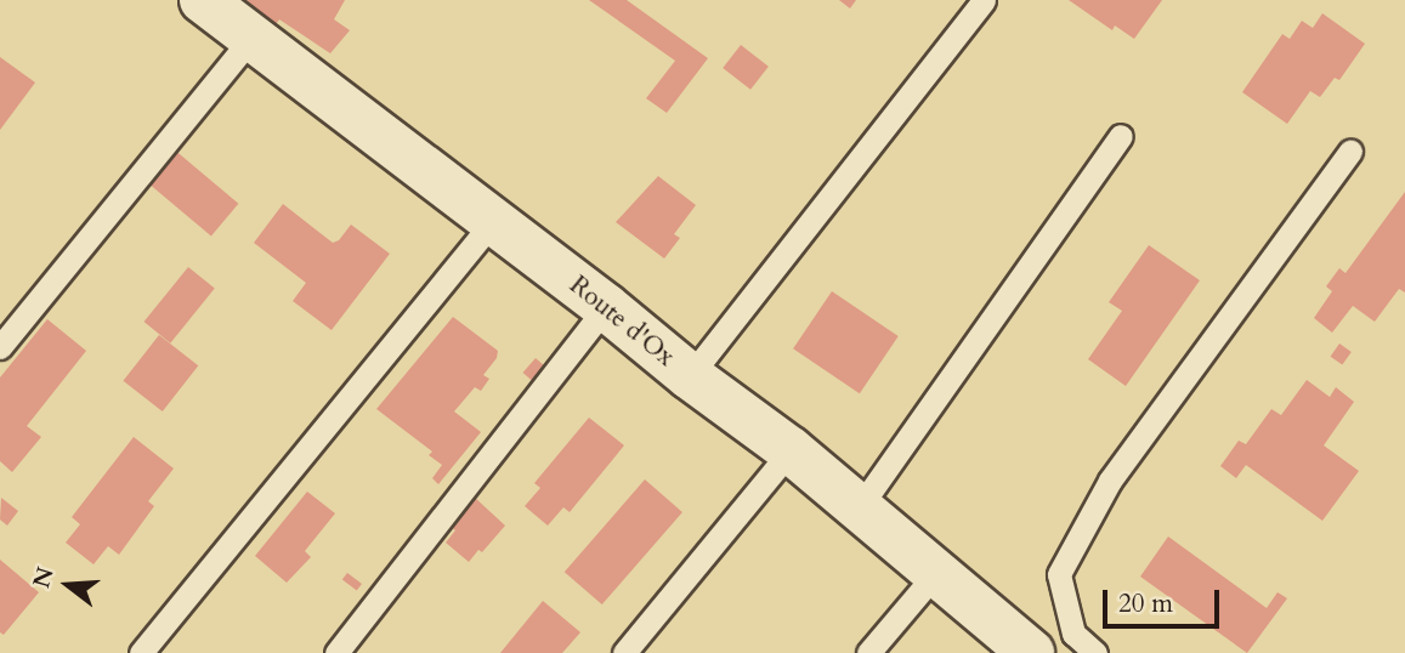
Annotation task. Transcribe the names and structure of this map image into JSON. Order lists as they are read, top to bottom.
{
  "streets": {
    "street": ["Route d'Ox"]
  },
  "scale_bar": "20 m",
  "north": "left"
}
